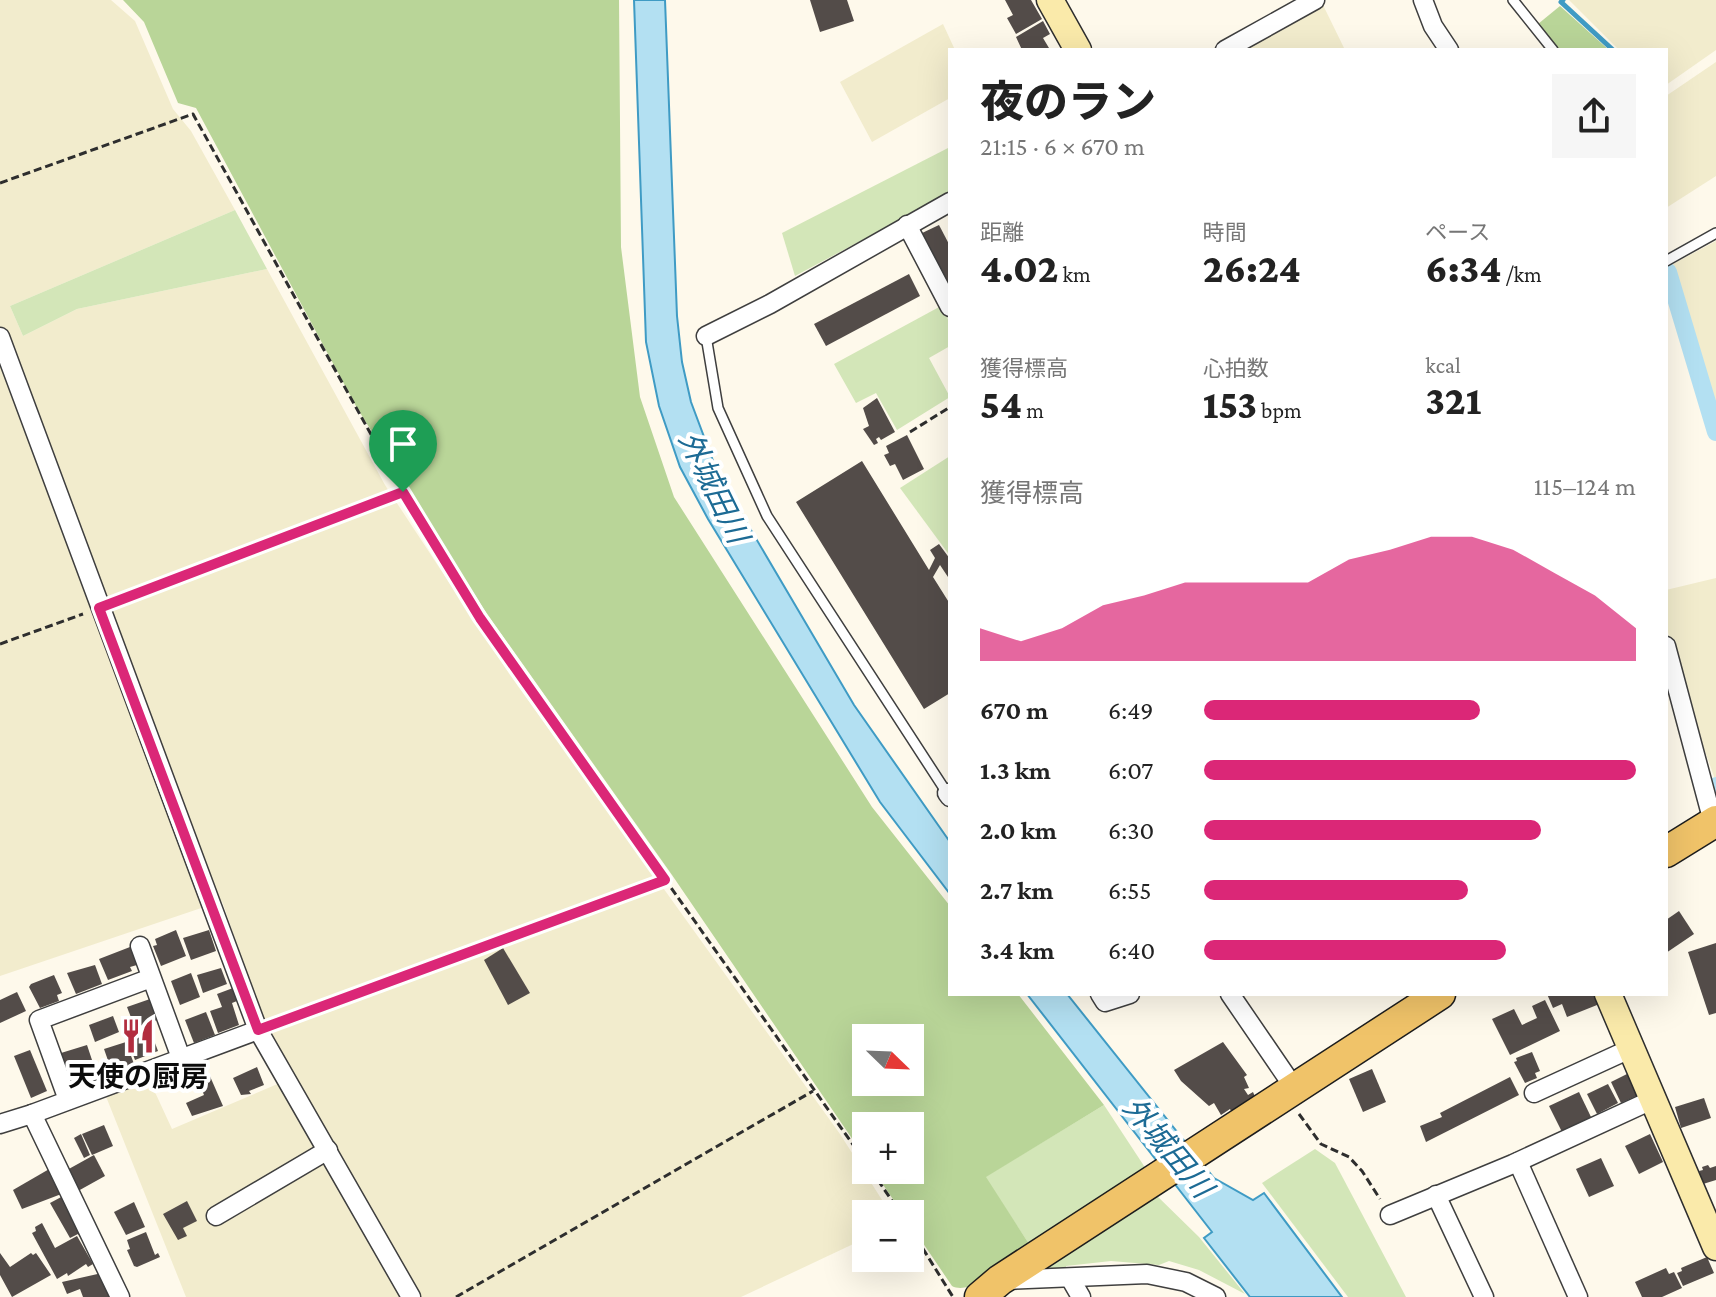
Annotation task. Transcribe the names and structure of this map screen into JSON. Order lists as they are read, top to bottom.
{
  "water": ["外城田川"],
  "places": {
    "restaurant": ["天使の厨房"]
  },
  "north": "bottom right",
  "page": {
    "heading": ["夜のラン", "21:15 · 6 × 670 m"],
    "stats": [
      ["距離", "4.02 km"],
      ["時間", "26:24"],
      ["ペース", "6:34 /km"],
      ["獲得標高", "54 m"],
      ["心拍数", "153 bpm"],
      ["kcal", "321"]
    ],
    "chart": ["獲得標高", "115–124 m"],
    "list": [
      {
        "name": "670 m",
        "note": "6:49"
      },
      {
        "name": "1.3 km",
        "note": "6:07"
      },
      {
        "name": "2.0 km",
        "note": "6:30"
      },
      {
        "name": "2.7 km",
        "note": "6:55"
      },
      {
        "name": "3.4 km",
        "note": "6:40"
      }
    ],
    "map_buttons": ["+", "−"]
  }
}
